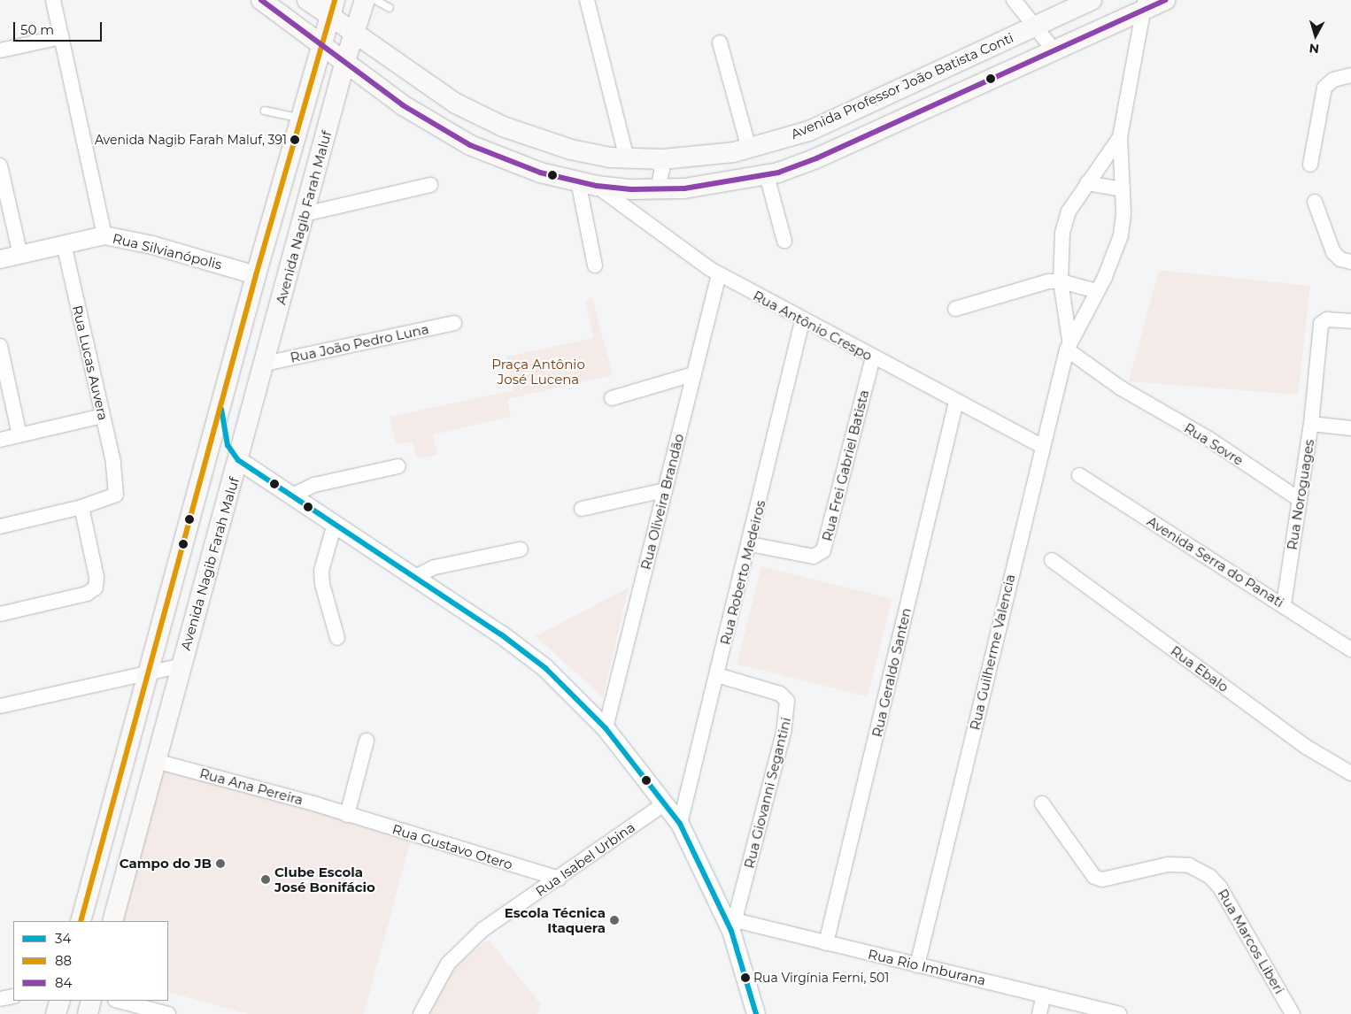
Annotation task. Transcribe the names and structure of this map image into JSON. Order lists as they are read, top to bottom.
{
  "streets": {
    "main road": ["Avenida Professor João Batista Conti", "Avenida Nagib Farah Maluf"],
    "street": [
      "Rua Silvianópolis",
      "Rua Antônio Crespo",
      "Rua João Pedro Luna",
      "Rua Lucas Auvera",
      "Rua Sovre",
      "Rua Frei Gabriel Batista",
      "Rua Noroguages",
      "Rua Oliveira Brandão",
      "Avenida Serra do Panati",
      "Rua Roberto Medeiros",
      "Rua Guilherme Valencia",
      "Rua Ebalo",
      "Rua Geraldo Santen",
      "Rua Ana Pereira",
      "Rua Giovanni Segantini",
      "Rua Gustavo Otero",
      "Rua Isabel Urbina",
      "Rua Marcos Liberi",
      "Rua Rio Imburana"
    ]
  },
  "crossings": [
    ["Avenida Professor João Batista Conti", "Avenida Nagib Farah Maluf"],
    ["Avenida Professor João Batista Conti", "Rua Antônio Crespo"],
    ["Avenida Professor João Batista Conti", "Rua Guilherme Valencia"],
    ["Avenida Nagib Farah Maluf", "Rua João Pedro Luna"],
    ["Avenida Nagib Farah Maluf", "Rua Ana Pereira"],
    ["Rua Silvianópolis", "Rua Lucas Auvera"],
    ["Rua Antônio Crespo", "Rua Frei Gabriel Batista"],
    ["Rua Antônio Crespo", "Rua Oliveira Brandão"],
    ["Rua Antônio Crespo", "Rua Roberto Medeiros"],
    ["Rua Antônio Crespo", "Rua Guilherme Valencia"],
    ["Rua Antônio Crespo", "Rua Geraldo Santen"],
    ["Rua Sovre", "Rua Noroguages"],
    ["Rua Sovre", "Rua Guilherme Valencia"],
    ["Rua Frei Gabriel Batista", "Rua Roberto Medeiros"],
    ["Rua Noroguages", "Avenida Serra do Panati"],
    ["Rua Roberto Medeiros", "Rua Giovanni Segantini"],
    ["Rua Guilherme Valencia", "Rua Rio Imburana"],
    ["Rua Geraldo Santen", "Rua Rio Imburana"],
    ["Rua Ana Pereira", "Rua Gustavo Otero"],
    ["Rua Giovanni Segantini", "Rua Rio Imburana"],
    ["Rua Gustavo Otero", "Rua Isabel Urbina"]
  ],
  "parks": ["Praça Antônio José Lucena"],
  "places": [
    "Avenida Nagib Farah Maluf, 391",
    "Campo do JB",
    "Clube Escola José Bonifácio",
    "Escola Técnica Itaquera",
    "Rua Virgínia Ferni, 501"
  ],
  "lines": ["transit line 88", "transit line 84", "transit line 34"],
  "legend": ["34", "88", "84"],
  "scale_bar": "50 m",
  "north": "bottom"
}
